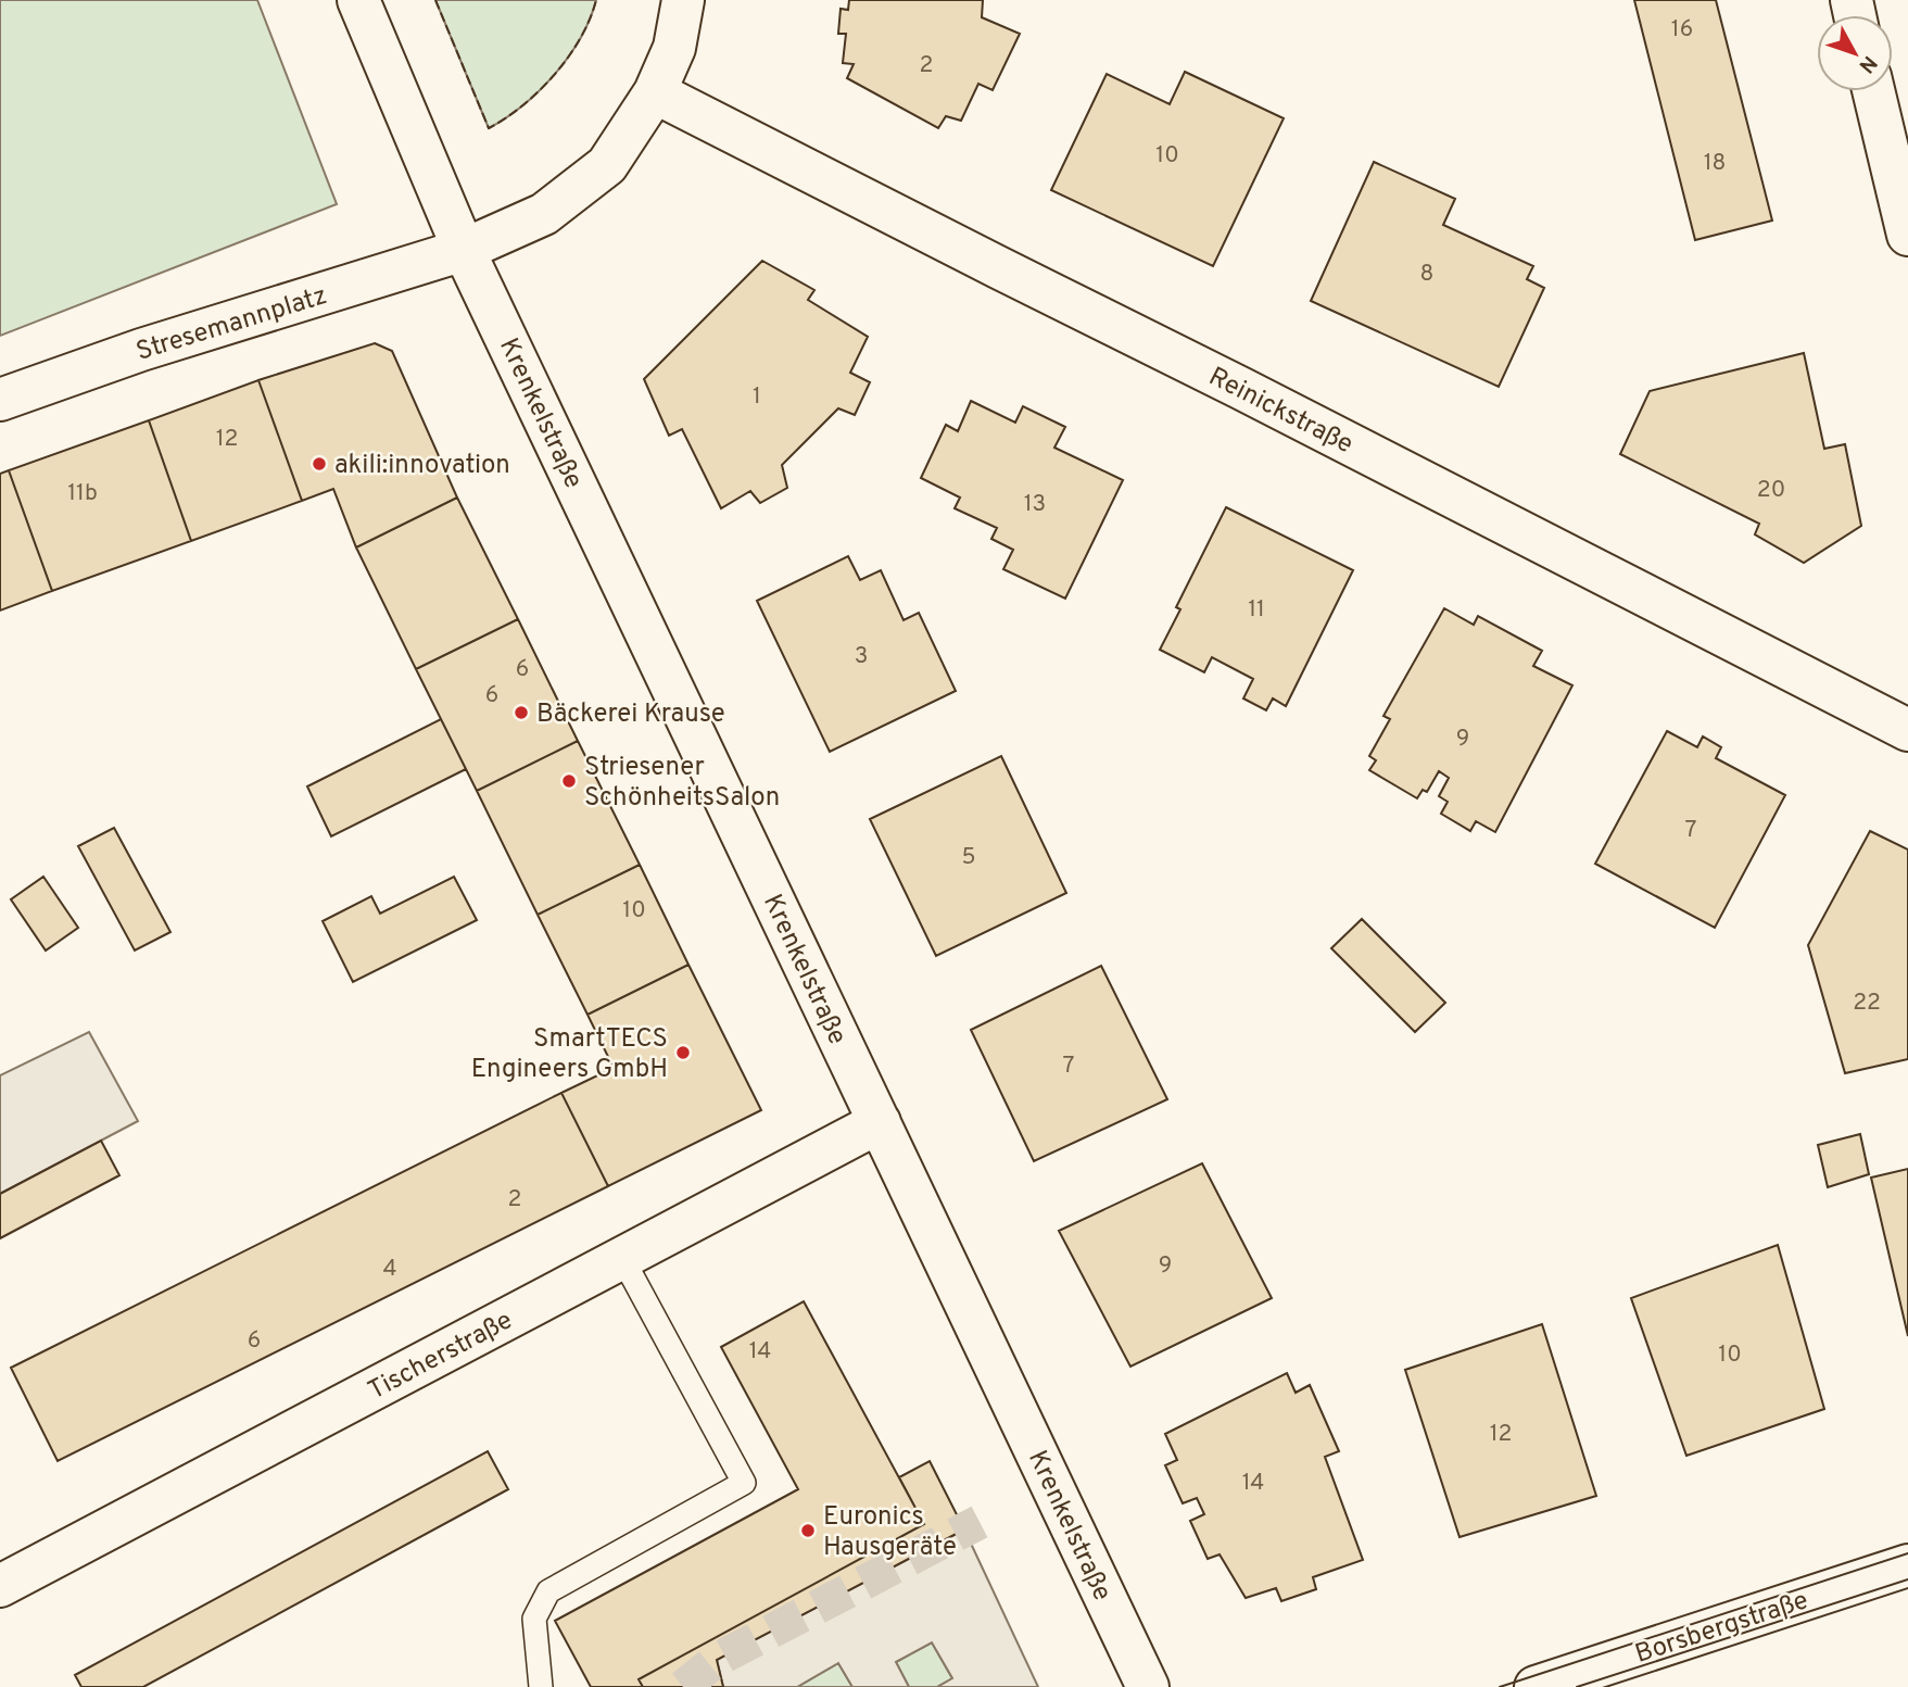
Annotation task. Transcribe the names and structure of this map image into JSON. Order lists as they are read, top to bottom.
{
  "streets": {
    "street": [
      "Stresemannplatz",
      "Reinickstraße",
      "Krenkelstraße",
      "Tischerstraße",
      "Borsbergstraße"
    ]
  },
  "crossings": [
    ["Stresemannplatz", "Reinickstraße"],
    ["Stresemannplatz", "Krenkelstraße"],
    ["Krenkelstraße", "Tischerstraße"]
  ],
  "places": [
    "akili:innovation",
    "Bäckerei Krause",
    "Striesener SchönheitsSalon",
    "SmartTECS Engineers GmbH",
    "Euronics Hausgeräte"
  ],
  "house_numbers": [
    "16",
    "2",
    "10",
    "18",
    "8",
    "1",
    "12",
    "20",
    "11b",
    "13",
    "11",
    "3",
    "6",
    "6",
    "9",
    "7",
    "5",
    "10",
    "22",
    "7",
    "2",
    "9",
    "4",
    "6",
    "14",
    "10",
    "12",
    "14"
  ],
  "north": "bottom right"
}
